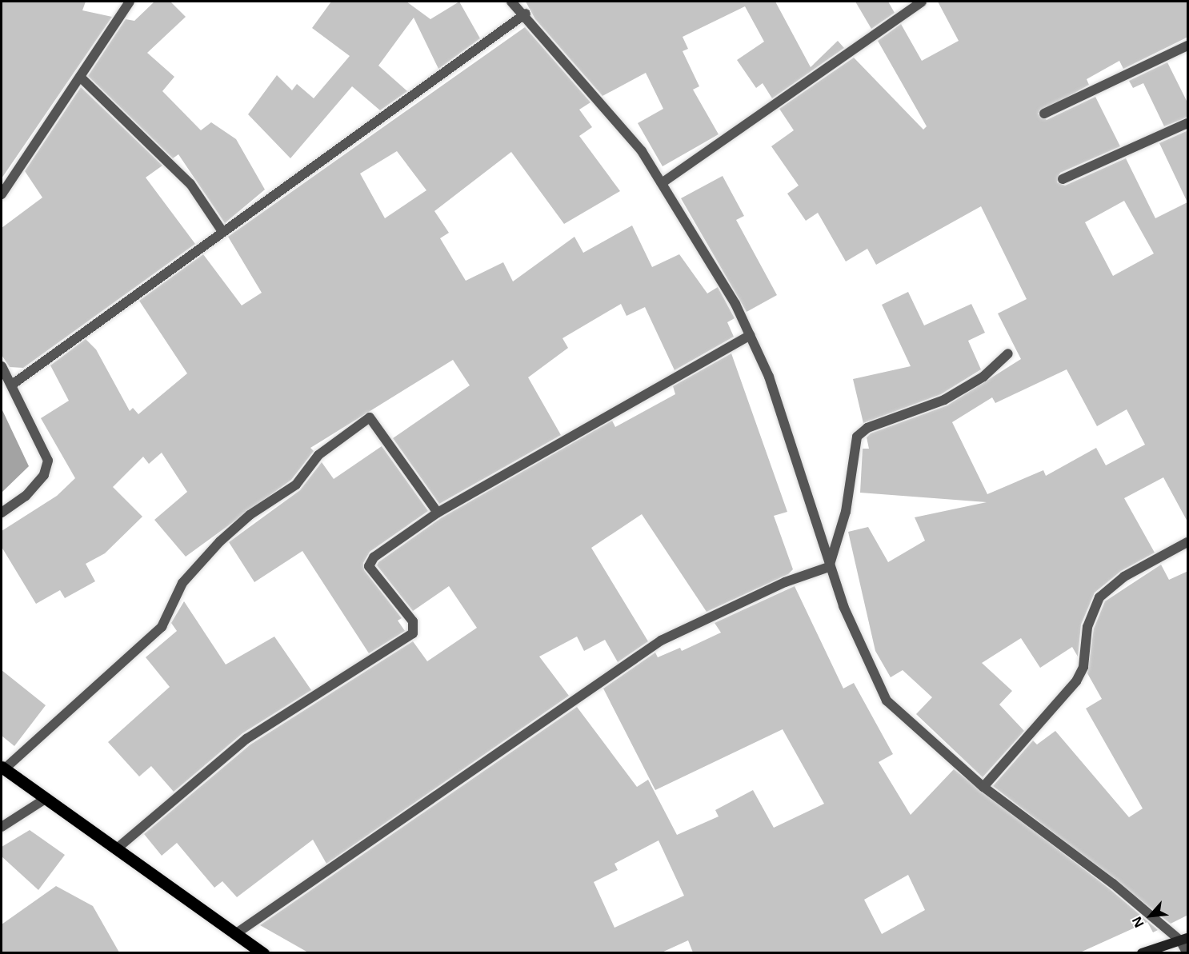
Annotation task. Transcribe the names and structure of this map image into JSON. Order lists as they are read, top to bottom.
{
  "north": "bottom left"
}
